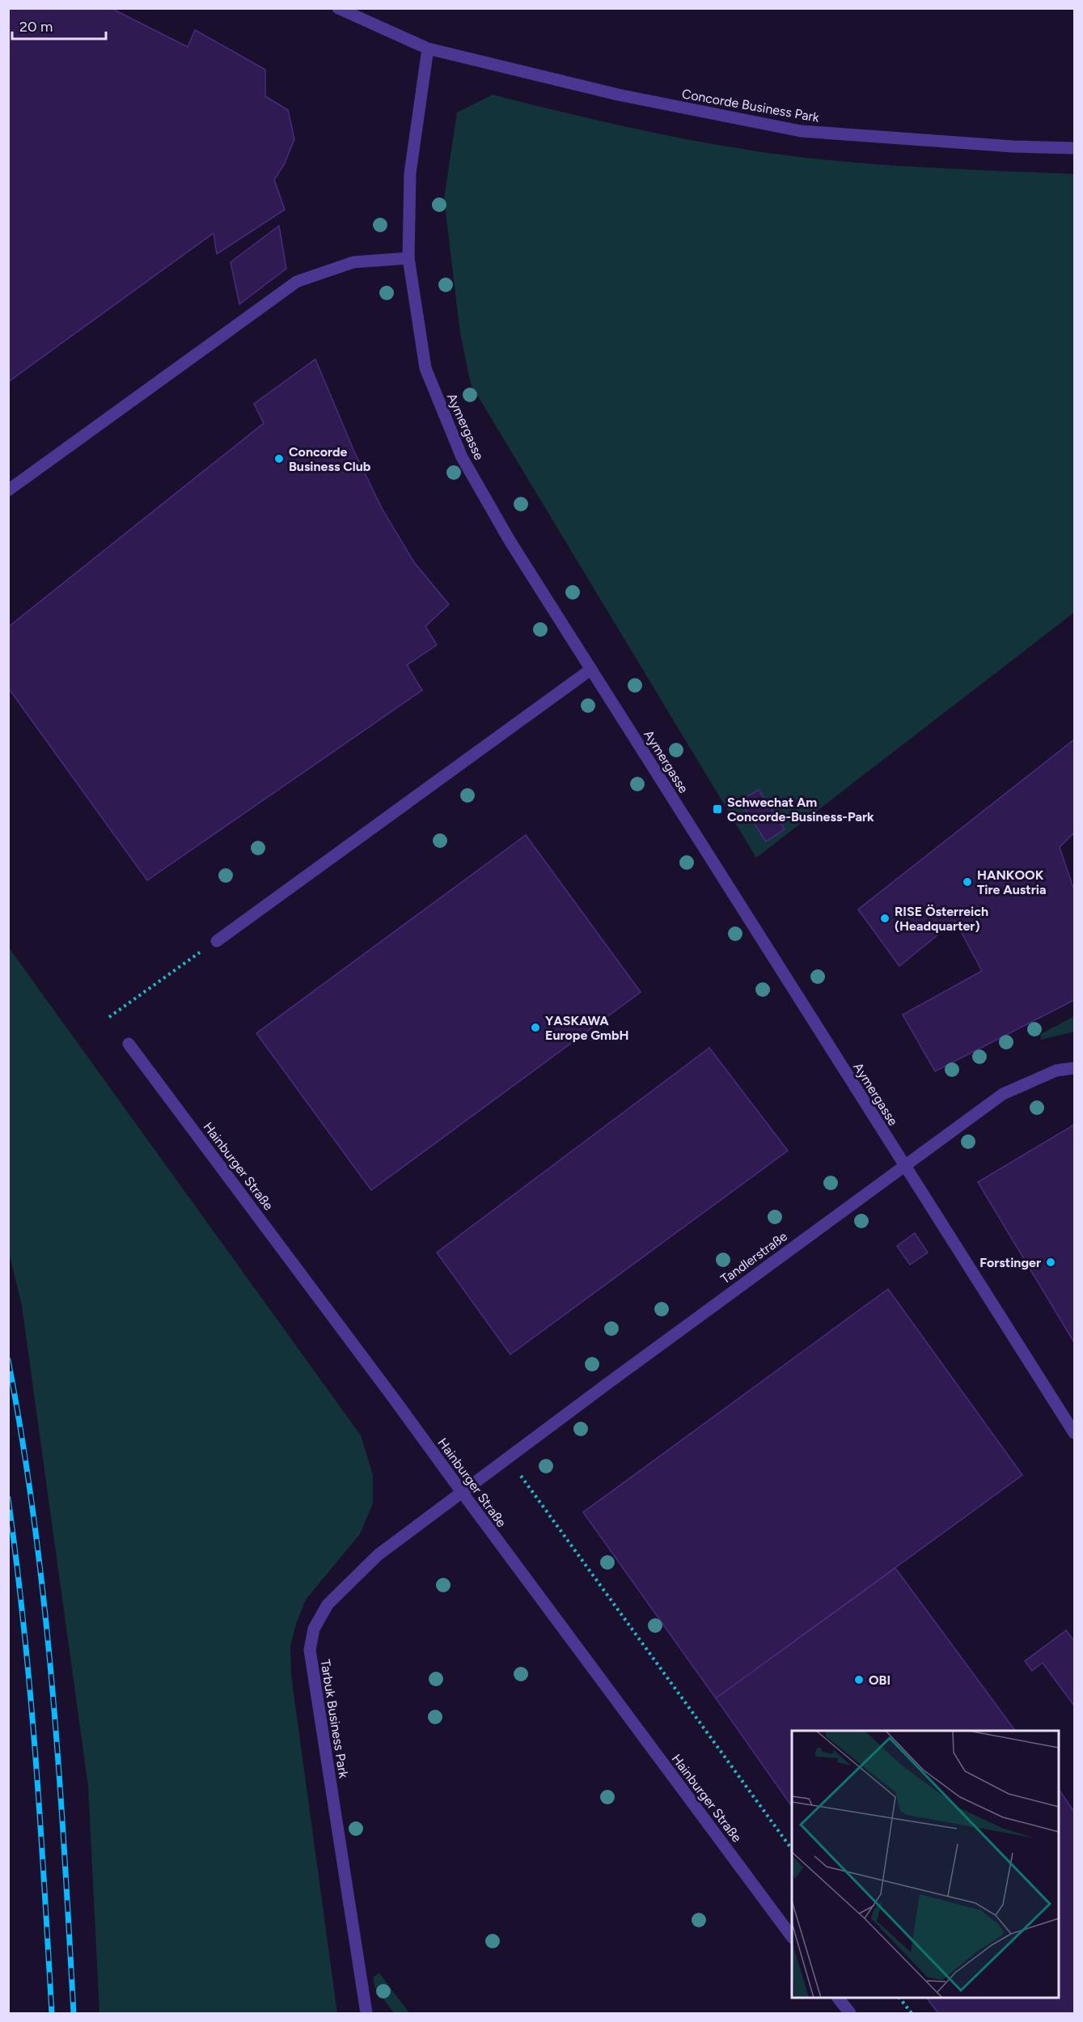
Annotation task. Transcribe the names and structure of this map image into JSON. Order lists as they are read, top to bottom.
{
  "streets": {
    "street": [
      "Concorde Business Park",
      "Aymergasse",
      "Hainburger Straße",
      "Tandlerstraße",
      "Tarbuk Business Park"
    ]
  },
  "crossings": [
    ["Concorde Business Park", "Aymergasse"],
    ["Aymergasse", "Tandlerstraße"],
    ["Hainburger Straße", "Tandlerstraße"],
    ["Hainburger Straße", "Tarbuk Business Park"],
    ["Tandlerstraße", "Tarbuk Business Park"]
  ],
  "places": {
    "other": [
      "Concorde Business Club",
      "HANKOOK Tire Austria",
      "RISE Österreich (Headquarter)",
      "YASKAWA Europe GmbH",
      "Forstinger",
      "OBI"
    ],
    "transit": ["Schwechat Am Concorde-Business-Park"]
  },
  "scale_bar": "20 m"
}
